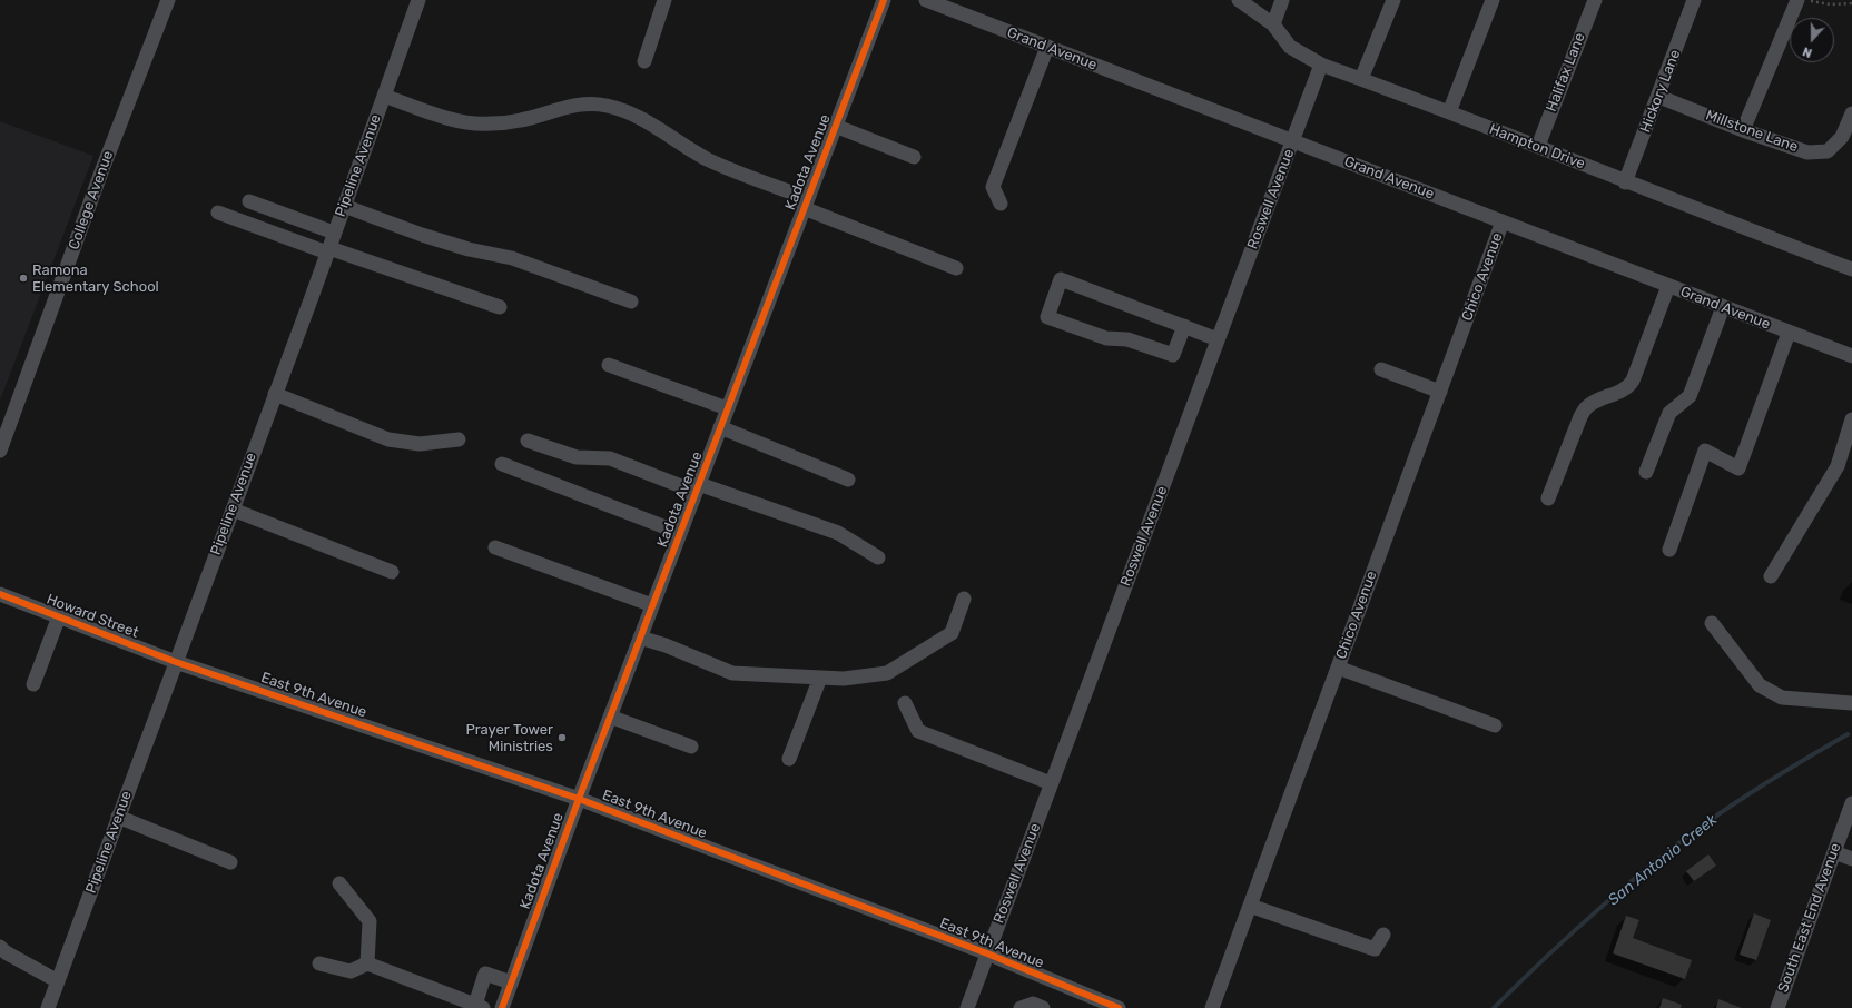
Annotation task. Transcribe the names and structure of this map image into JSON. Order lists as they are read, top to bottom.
{
  "streets": {
    "street": [
      "Grand Avenue",
      "Halifax Lane",
      "Hickory Lane",
      "Millstone Lane",
      "Hampton Drive",
      "Kadota Avenue",
      "Pipeline Avenue",
      "Roswell Avenue",
      "College Avenue",
      "Chico Avenue",
      "Howard Street",
      "East 9th Avenue",
      "South East End Avenue"
    ]
  },
  "crossings": [
    ["Grand Avenue", "Roswell Avenue"],
    ["Grand Avenue", "Chico Avenue"],
    ["Halifax Lane", "Hampton Drive"],
    ["Hickory Lane", "Millstone Lane"],
    ["Hickory Lane", "Hampton Drive"],
    ["Hampton Drive", "Roswell Avenue"],
    ["Kadota Avenue", "East 9th Avenue"],
    ["Pipeline Avenue", "Howard Street"],
    ["Pipeline Avenue", "East 9th Avenue"],
    ["Roswell Avenue", "East 9th Avenue"],
    ["Howard Street", "East 9th Avenue"]
  ],
  "water": ["San Antonio Creek"],
  "places": ["Ramona Elementary School", "Prayer Tower Ministries"],
  "north": "bottom"
}
